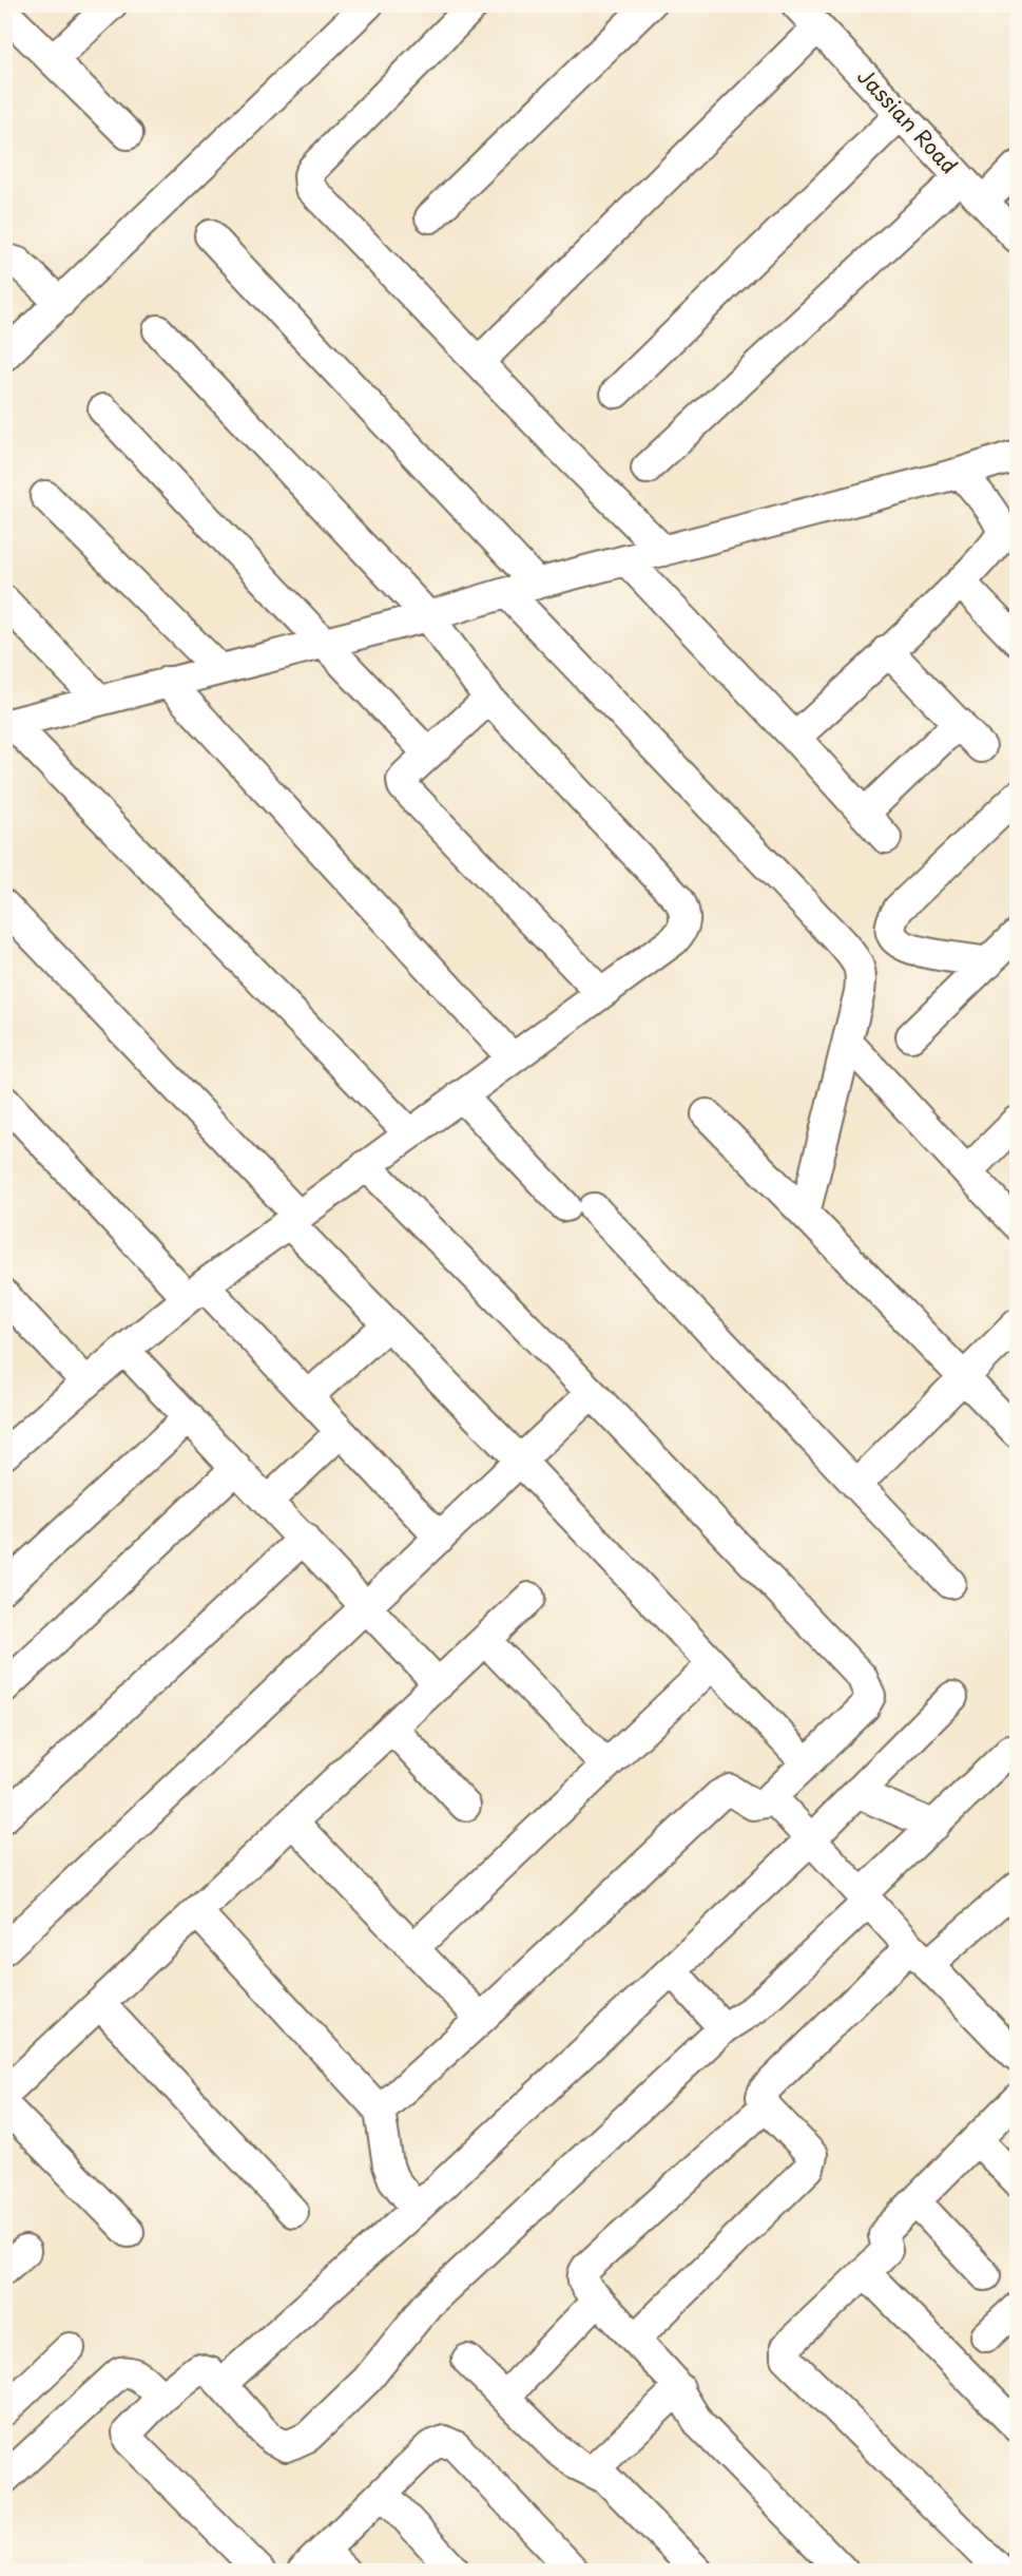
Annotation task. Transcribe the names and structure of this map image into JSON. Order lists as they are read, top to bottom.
{
  "streets": {
    "street": ["Jassian Road"]
  }
}
